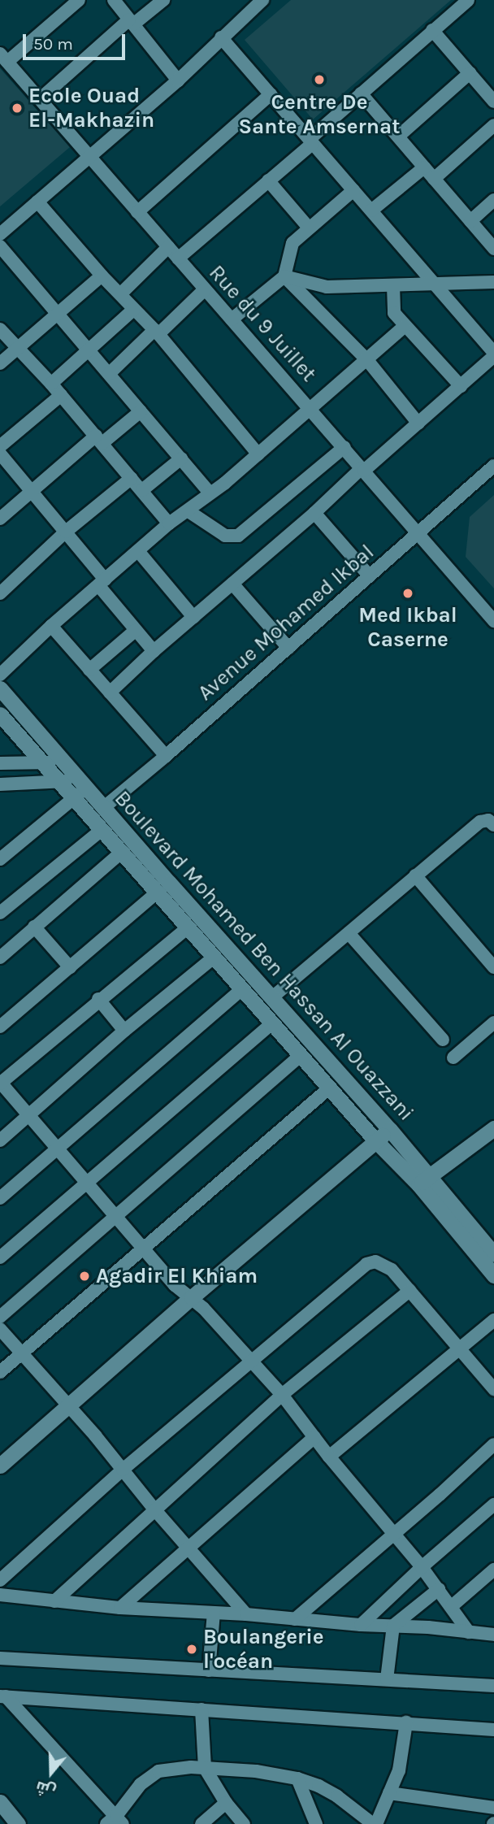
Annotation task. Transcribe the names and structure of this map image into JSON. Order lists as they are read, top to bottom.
{
  "streets": {
    "street": ["Rue du 9 Juillet", "Avenue Mohamed Ikbal", "Boulevard Mohamed Ben Hassan Al Ouazzani"]
  },
  "crossings": [
    ["Rue du 9 Juillet", "Avenue Mohamed Ikbal"],
    ["Avenue Mohamed Ikbal", "Boulevard Mohamed Ben Hassan Al Ouazzani"]
  ],
  "places": [
    "Centre De Sante Amsernat",
    "Ecole Ouad El-Makhazin",
    "Med Ikbal Caserne",
    "Agadir El Khiam",
    "Boulangerie l'océan"
  ],
  "scale_bar": "50 m",
  "north": "bottom"
}
